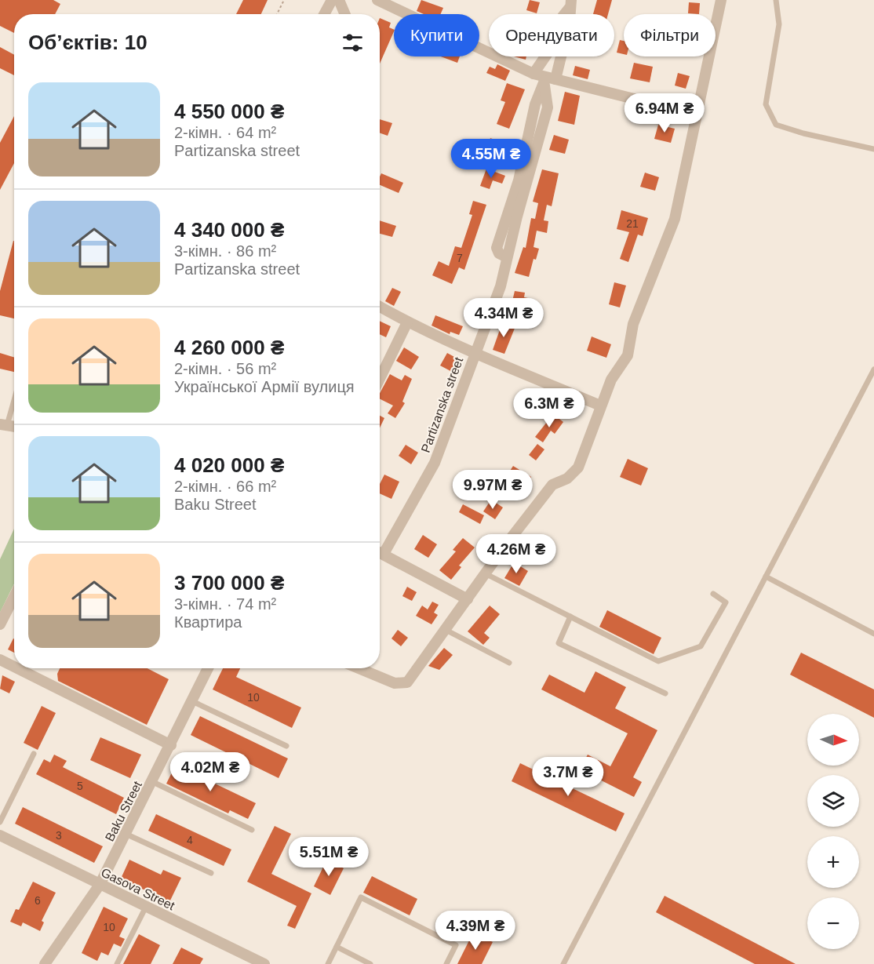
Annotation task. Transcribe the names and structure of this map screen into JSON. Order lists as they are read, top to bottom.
{
  "streets": {
    "street": ["Partizanska street", "Baku Street", "Gasova Street"]
  },
  "crossings": [
    ["Baku Street", "Gasova Street"]
  ],
  "house_numbers": [
    "21",
    "7",
    "10",
    "5",
    "3",
    "4",
    "6",
    "10"
  ],
  "north": "right",
  "page": {
    "chip": ["Купити", "Орендувати", "Фільтри"],
    "heading": "Об’єктів: 10",
    "list": [
      {
        "name": "4 550 000 ₴",
        "note": "2-кімн. · 64 m² · Partizanska street"
      },
      {
        "name": "4 340 000 ₴",
        "note": "3-кімн. · 86 m² · Partizanska street"
      },
      {
        "name": "4 260 000 ₴",
        "note": "2-кімн. · 56 m² · Української Армії вулиця"
      },
      {
        "name": "4 020 000 ₴",
        "note": "2-кімн. · 66 m² · Baku Street"
      },
      {
        "name": "3 700 000 ₴",
        "note": "3-кімн. · 74 m² · Квартира"
      }
    ],
    "price": [
      "6.94M ₴",
      "4.55M ₴",
      "4.34M ₴",
      "6.3M ₴",
      "9.97M ₴",
      "4.26M ₴",
      "4.02M ₴",
      "3.7M ₴",
      "5.51M ₴",
      "4.39M ₴"
    ],
    "map_buttons": ["+", "−"]
  }
}
